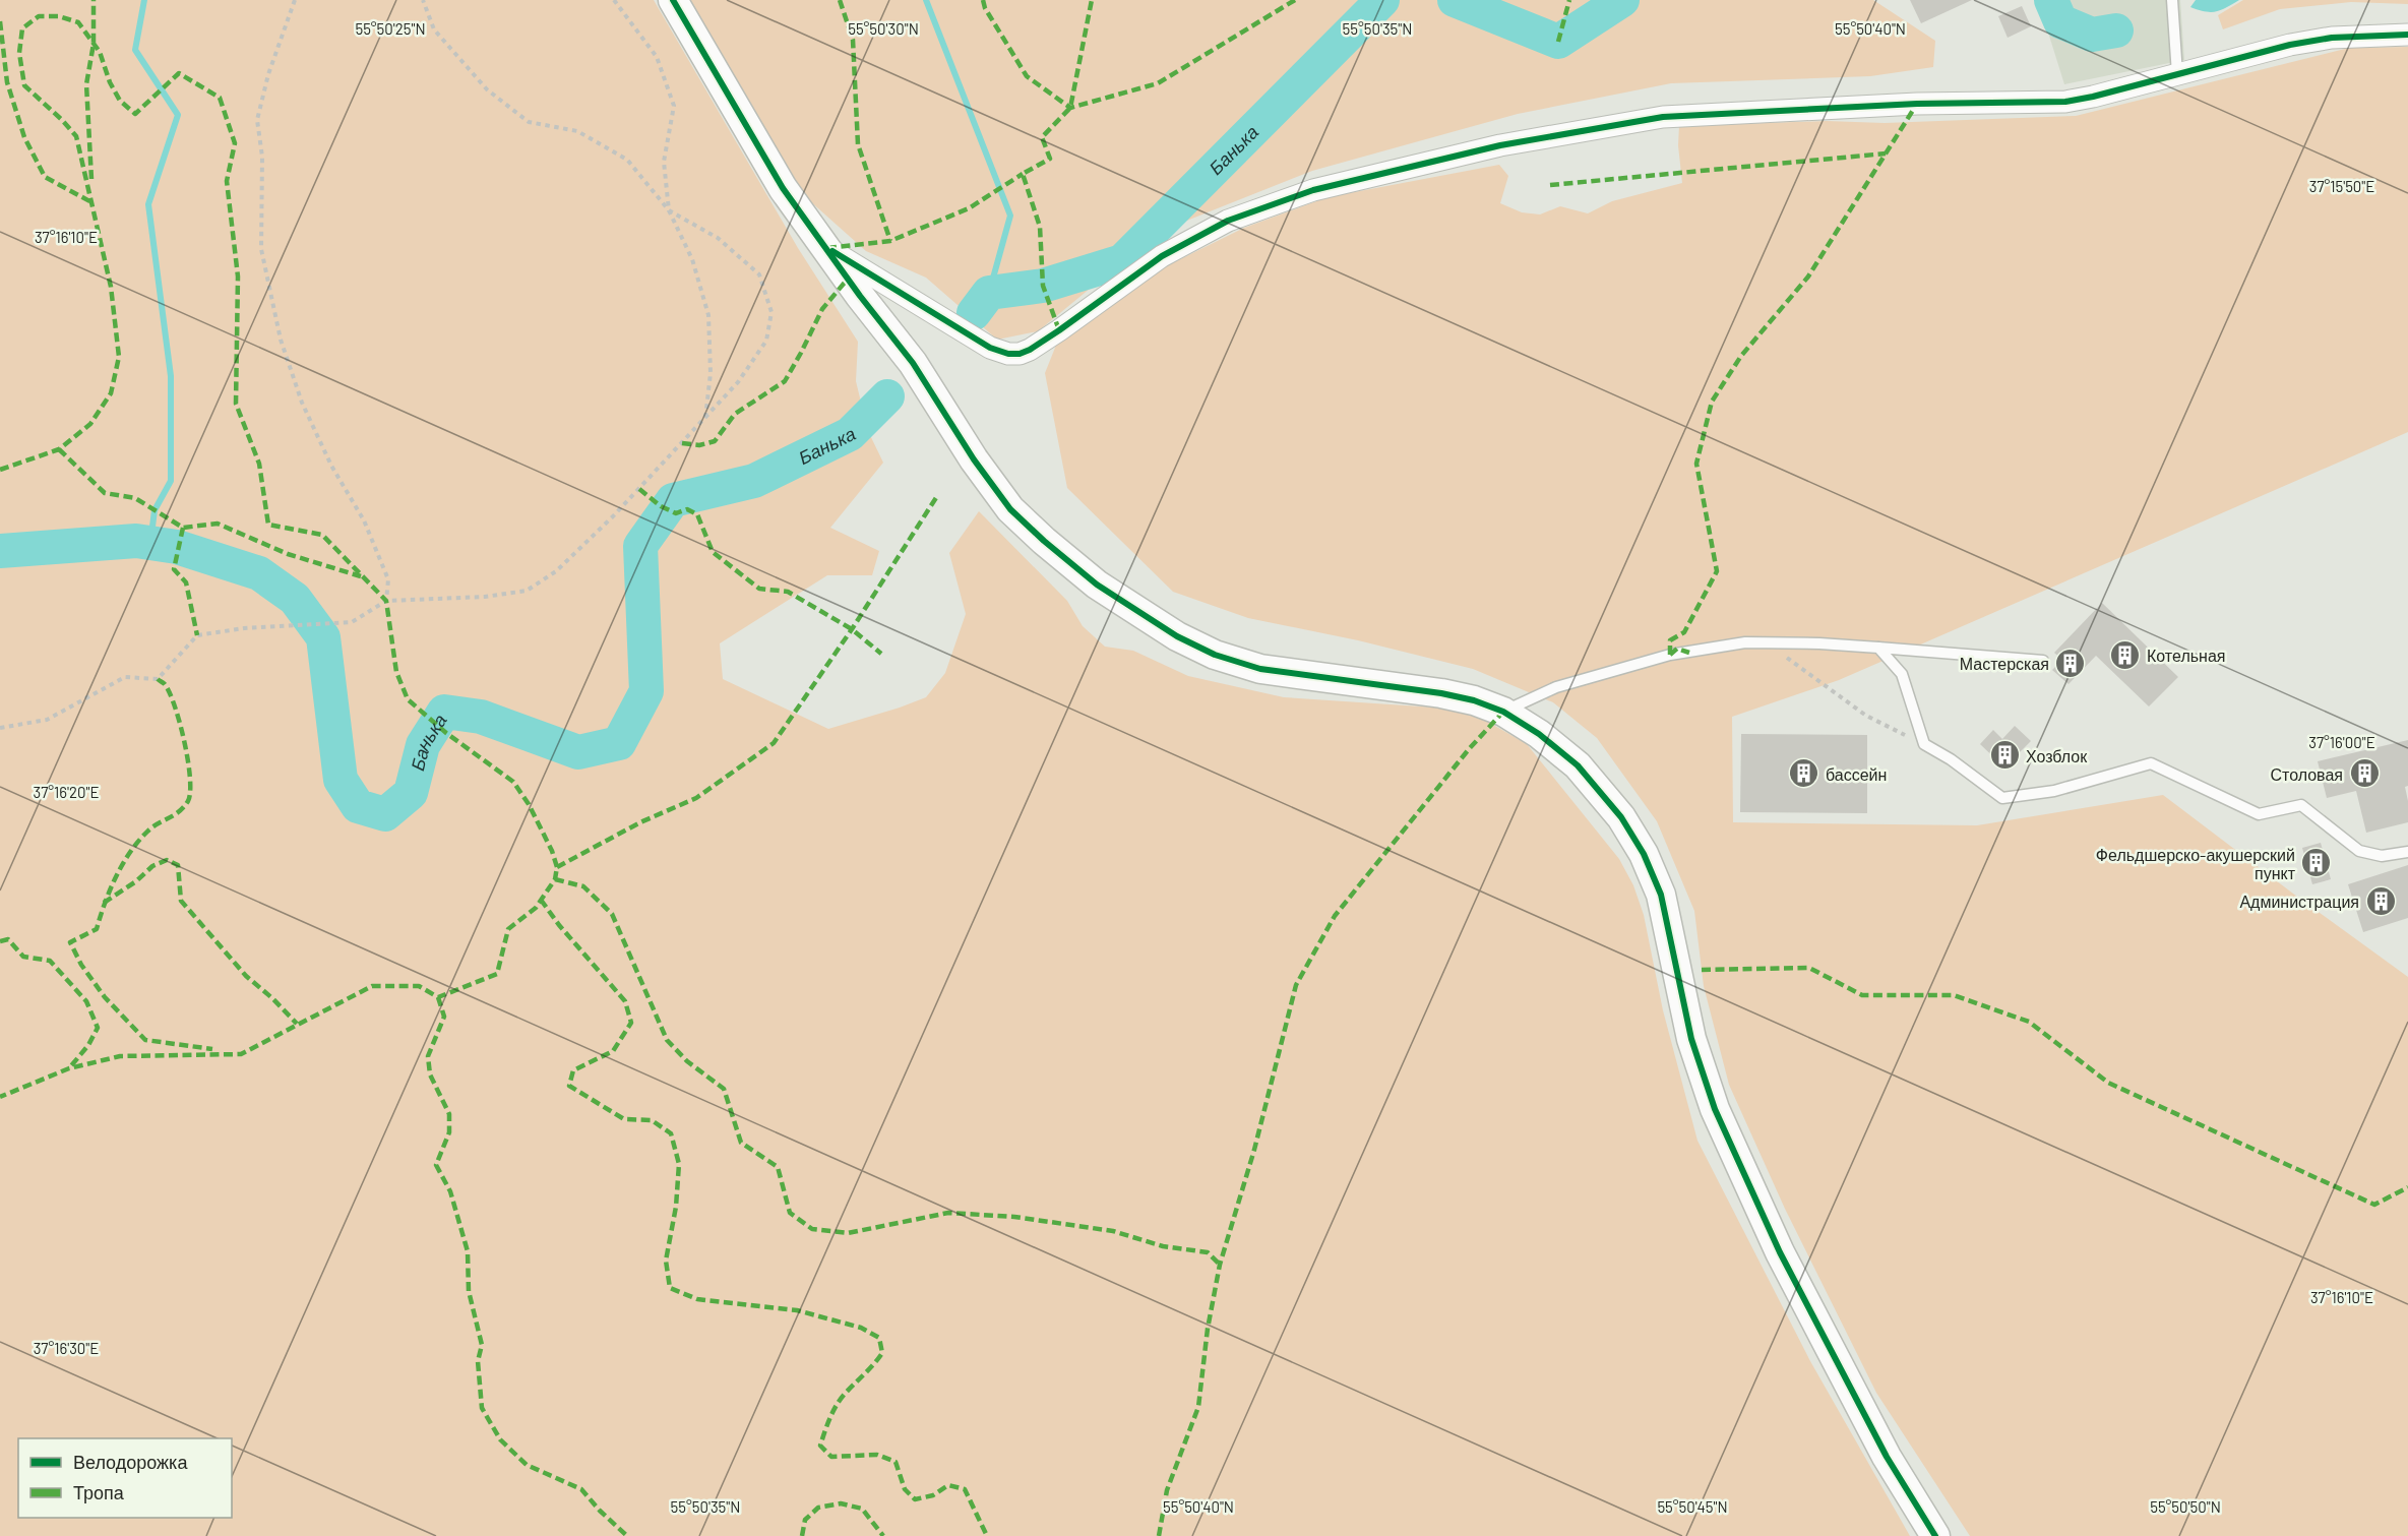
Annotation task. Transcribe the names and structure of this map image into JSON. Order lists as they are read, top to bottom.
{
  "water": ["Банька"],
  "places": {
    "building": [
      "Котельная",
      "Мастерская",
      "Хозблок",
      "бассейн",
      "Столовая",
      "Фельдшерско-акушерский пункт",
      "Администрация"
    ]
  },
  "legend": ["Велодорожка", "Тропа"],
  "coordinates": [
    "55°50'25\"N",
    "55°50'30\"N",
    "55°50'35\"N",
    "55°50'40\"N",
    "37°15'50\"E",
    "37°16'10\"E",
    "37°16'00\"E",
    "37°16'20\"E",
    "37°16'30\"E",
    "55°50'45\"N",
    "55°50'50\"N"
  ]
}
